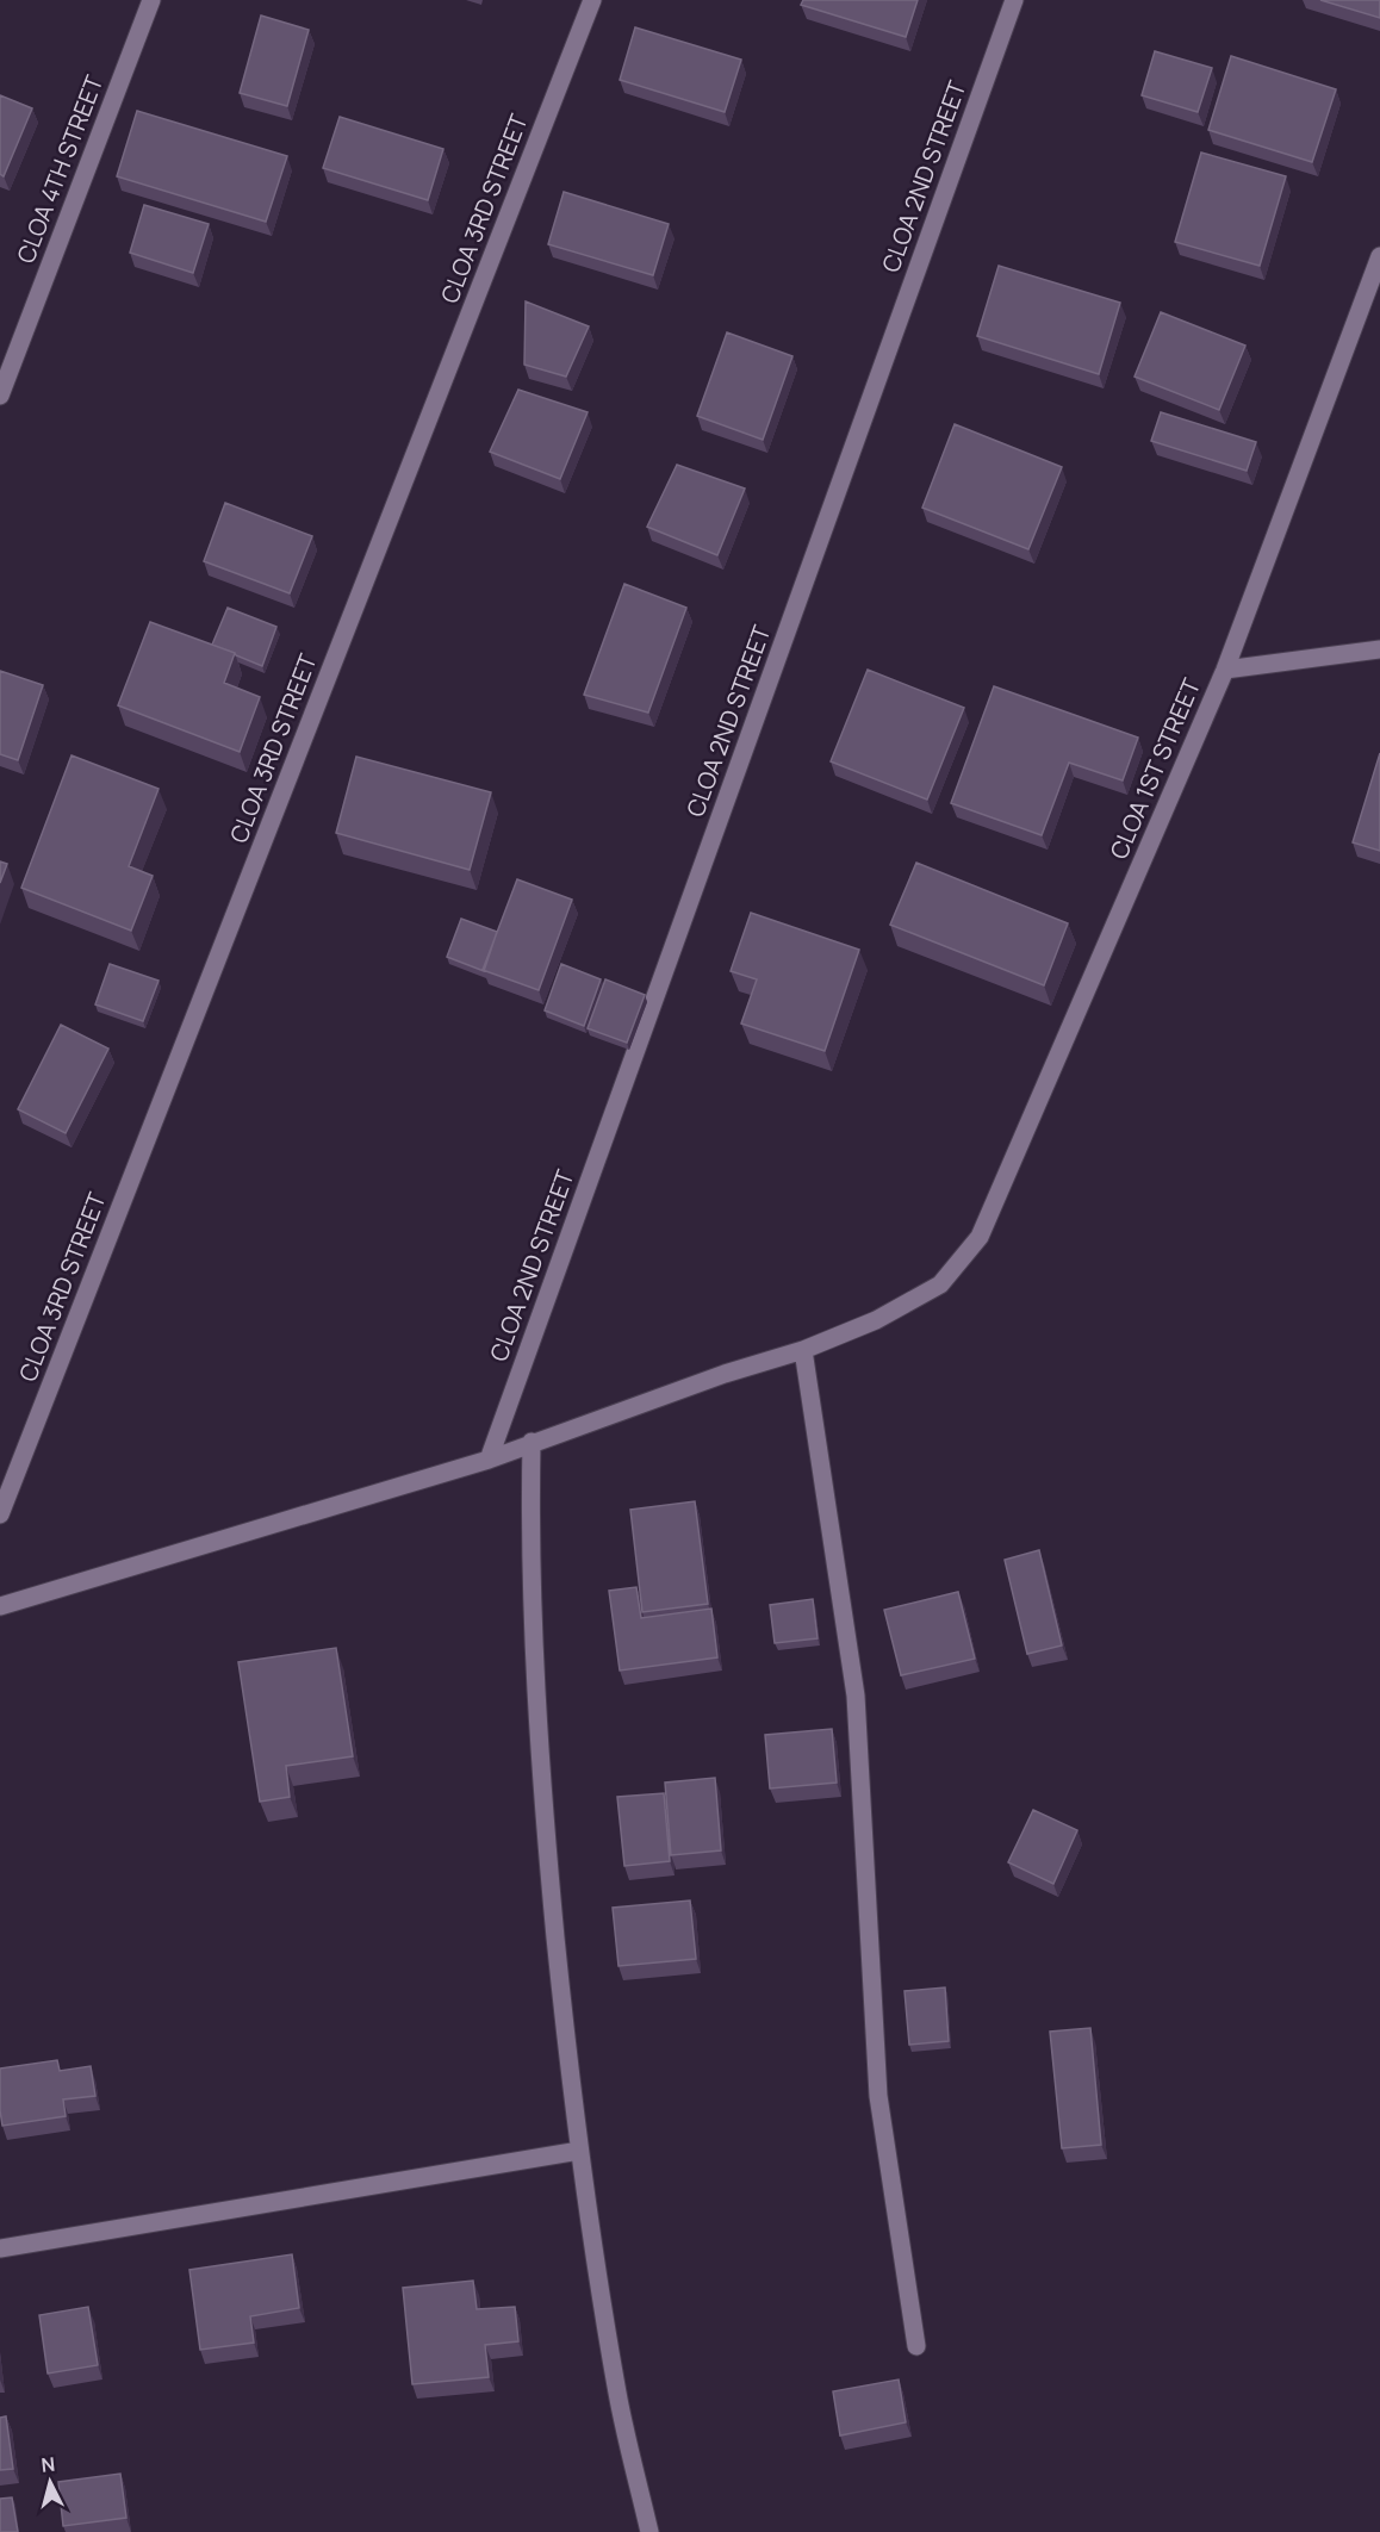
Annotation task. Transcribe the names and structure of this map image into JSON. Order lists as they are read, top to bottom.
{
  "streets": {
    "street": [
      "CLOA 4TH STREET",
      "CLOA 2ND STREET",
      "CLOA 3RD STREET",
      "CLOA 1ST STREET"
    ]
  },
  "crossings": [
    ["CLOA 2ND STREET", "CLOA 1ST STREET"]
  ],
  "north": "top"
}
